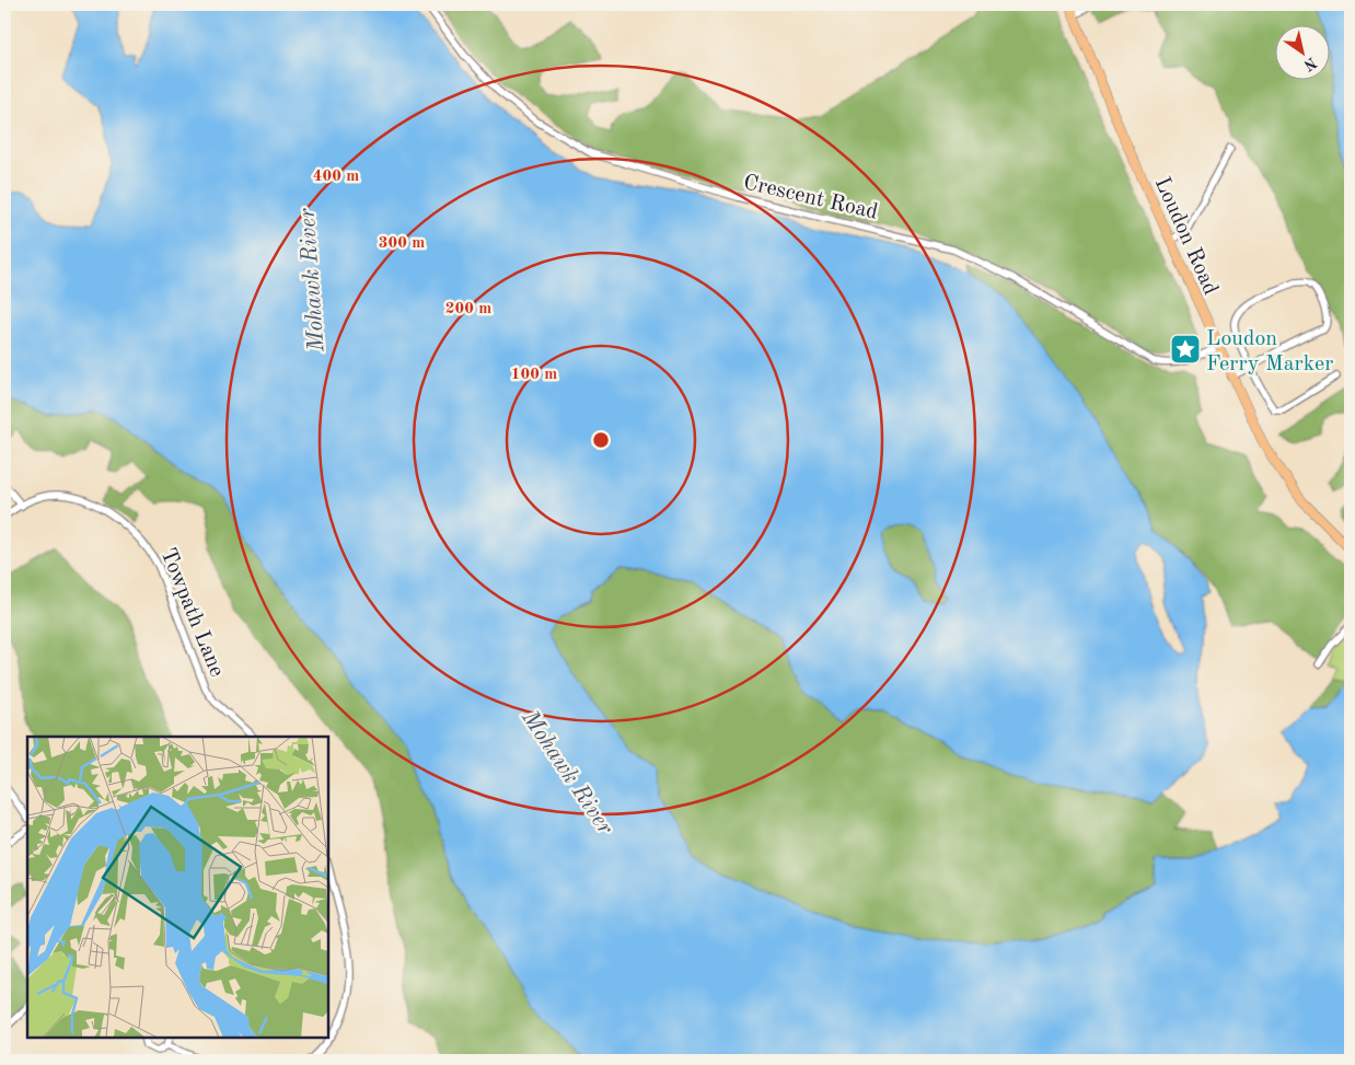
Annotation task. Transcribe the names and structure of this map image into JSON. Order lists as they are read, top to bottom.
{
  "streets": {
    "main road": ["Loudon Road"],
    "street": ["Crescent Road", "Towpath Lane"]
  },
  "crossings": [
    ["Crescent Road", "Loudon Road"]
  ],
  "water": ["Mohawk River"],
  "places": {
    "place": ["Loudon Ferry Marker"]
  },
  "north": "bottom right",
  "rings": [
    "400 m",
    "300 m",
    "200 m",
    "100 m"
  ]
}
